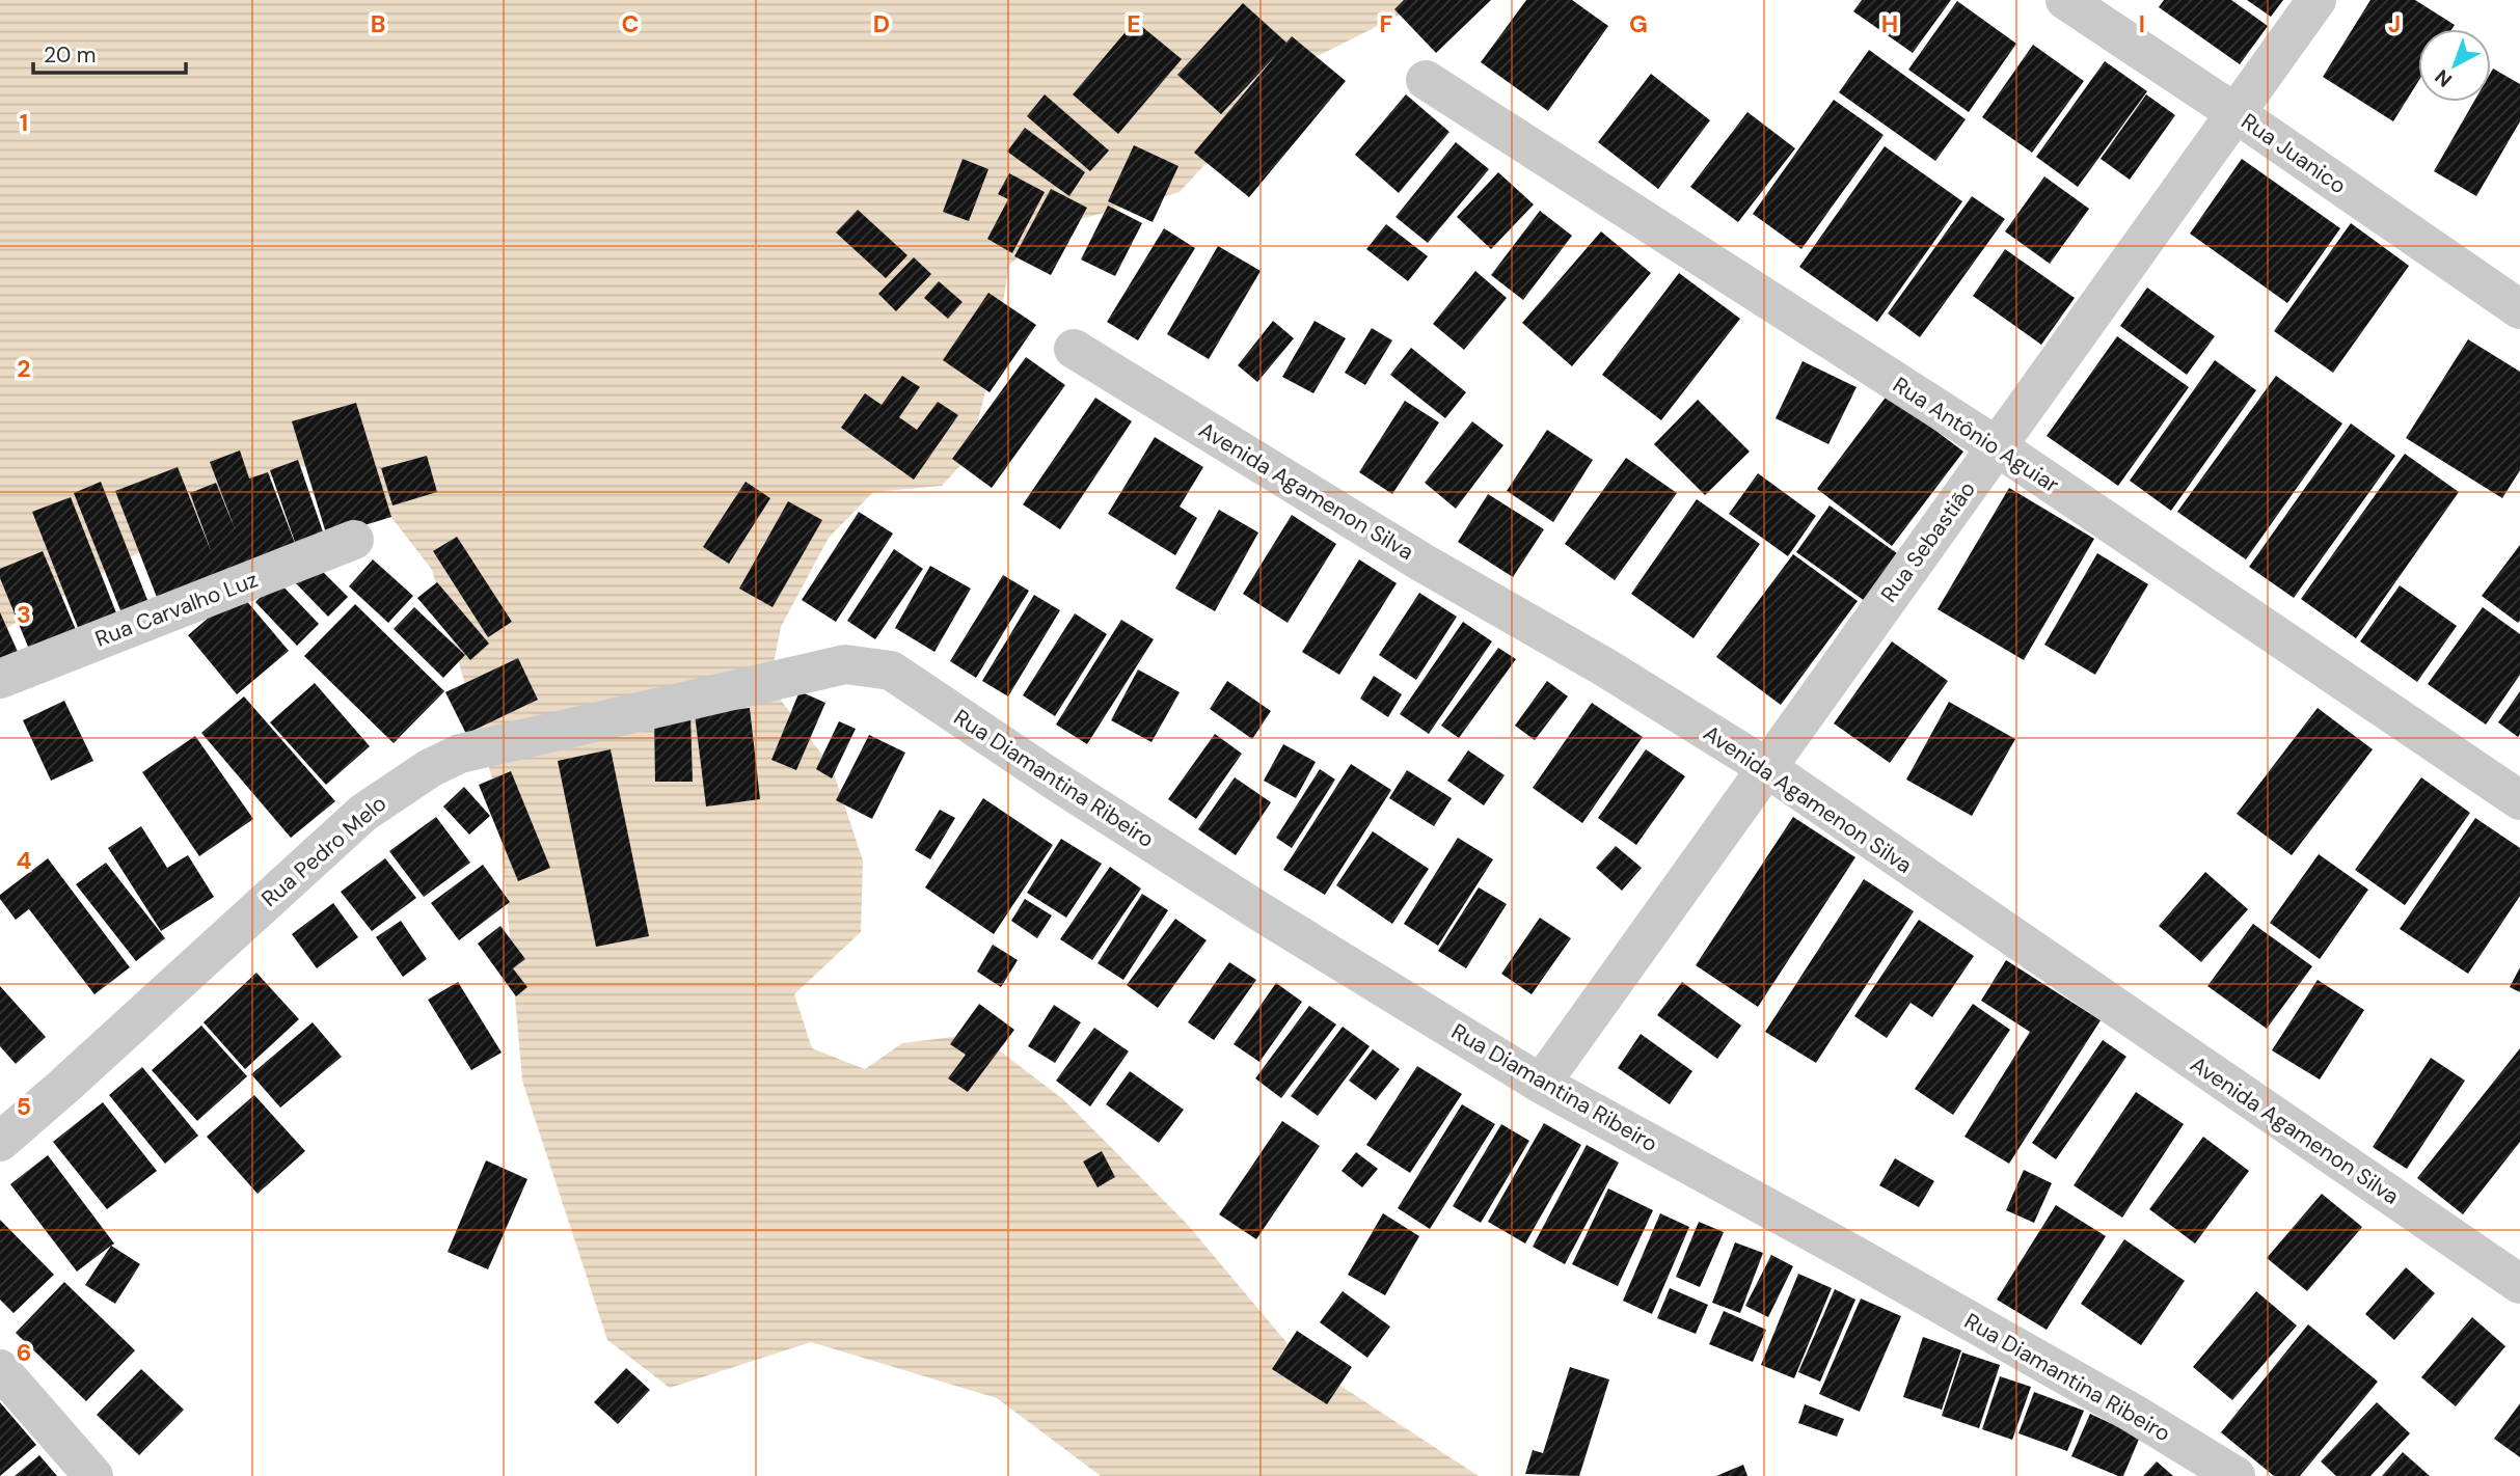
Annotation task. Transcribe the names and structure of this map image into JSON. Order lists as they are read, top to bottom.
{
  "streets": {
    "street": [
      "Rua Juanico",
      "Rua Antônio Aguiar",
      "Avenida Agamenon Silva",
      "Rua Sebastião",
      "Rua Carvalho Luz",
      "Rua Diamantina Ribeiro",
      "Rua Pedro Melo"
    ]
  },
  "crossings": [
    ["Rua Juanico", "Rua Sebastião"],
    ["Rua Antônio Aguiar", "Rua Sebastião"],
    ["Avenida Agamenon Silva", "Rua Sebastião"],
    ["Rua Sebastião", "Rua Diamantina Ribeiro"],
    ["Rua Diamantina Ribeiro", "Rua Pedro Melo"]
  ],
  "scale_bar": "20 m",
  "north": "bottom left",
  "grid": {
    "columns": [
      "B",
      "C",
      "D",
      "E",
      "F",
      "G",
      "H",
      "I",
      "J"
    ],
    "rows": [
      "1",
      "2",
      "3",
      "4",
      "5",
      "6"
    ]
  }
}
